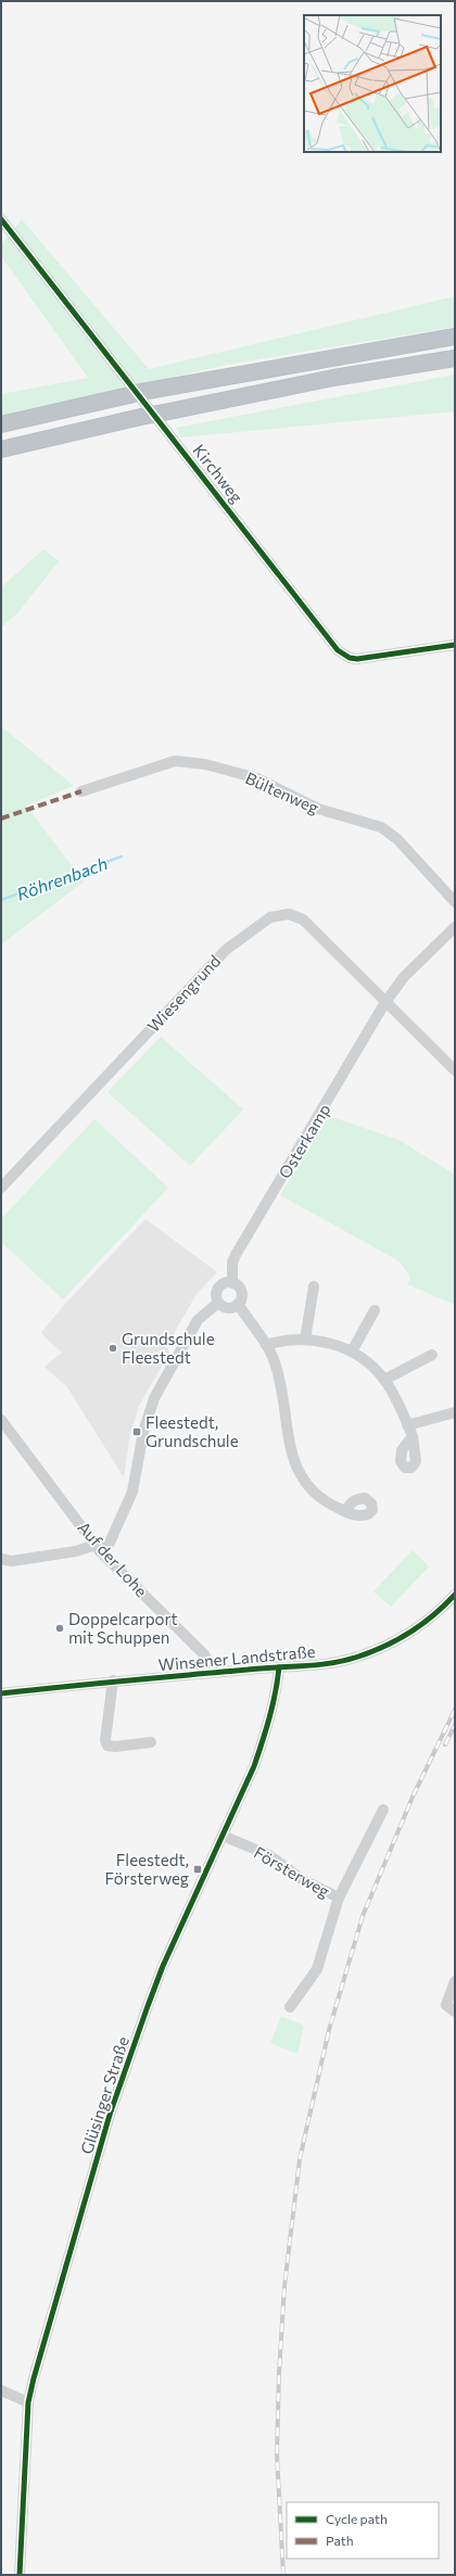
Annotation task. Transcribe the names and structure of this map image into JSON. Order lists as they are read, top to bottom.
{
  "streets": {
    "street": [
      "Kirchweg",
      "Bültenweg",
      "Wiesengrund",
      "Osterkamp",
      "Auf der Lohe",
      "Winsener Landstraße",
      "Försterweg",
      "Glüsinger Straße"
    ]
  },
  "crossings": [
    ["Wiesengrund", "Osterkamp"],
    ["Auf der Lohe", "Winsener Landstraße"],
    ["Winsener Landstraße", "Glüsinger Straße"],
    ["Försterweg", "Glüsinger Straße"]
  ],
  "water": ["Röhrenbach"],
  "places": {
    "other": ["Grundschule Fleestedt", "Doppelcarport mit Schuppen"],
    "transit": ["Fleestedt, Grundschule", "Fleestedt, Försterweg"]
  },
  "legend": ["Cycle path", "Path"]
}
